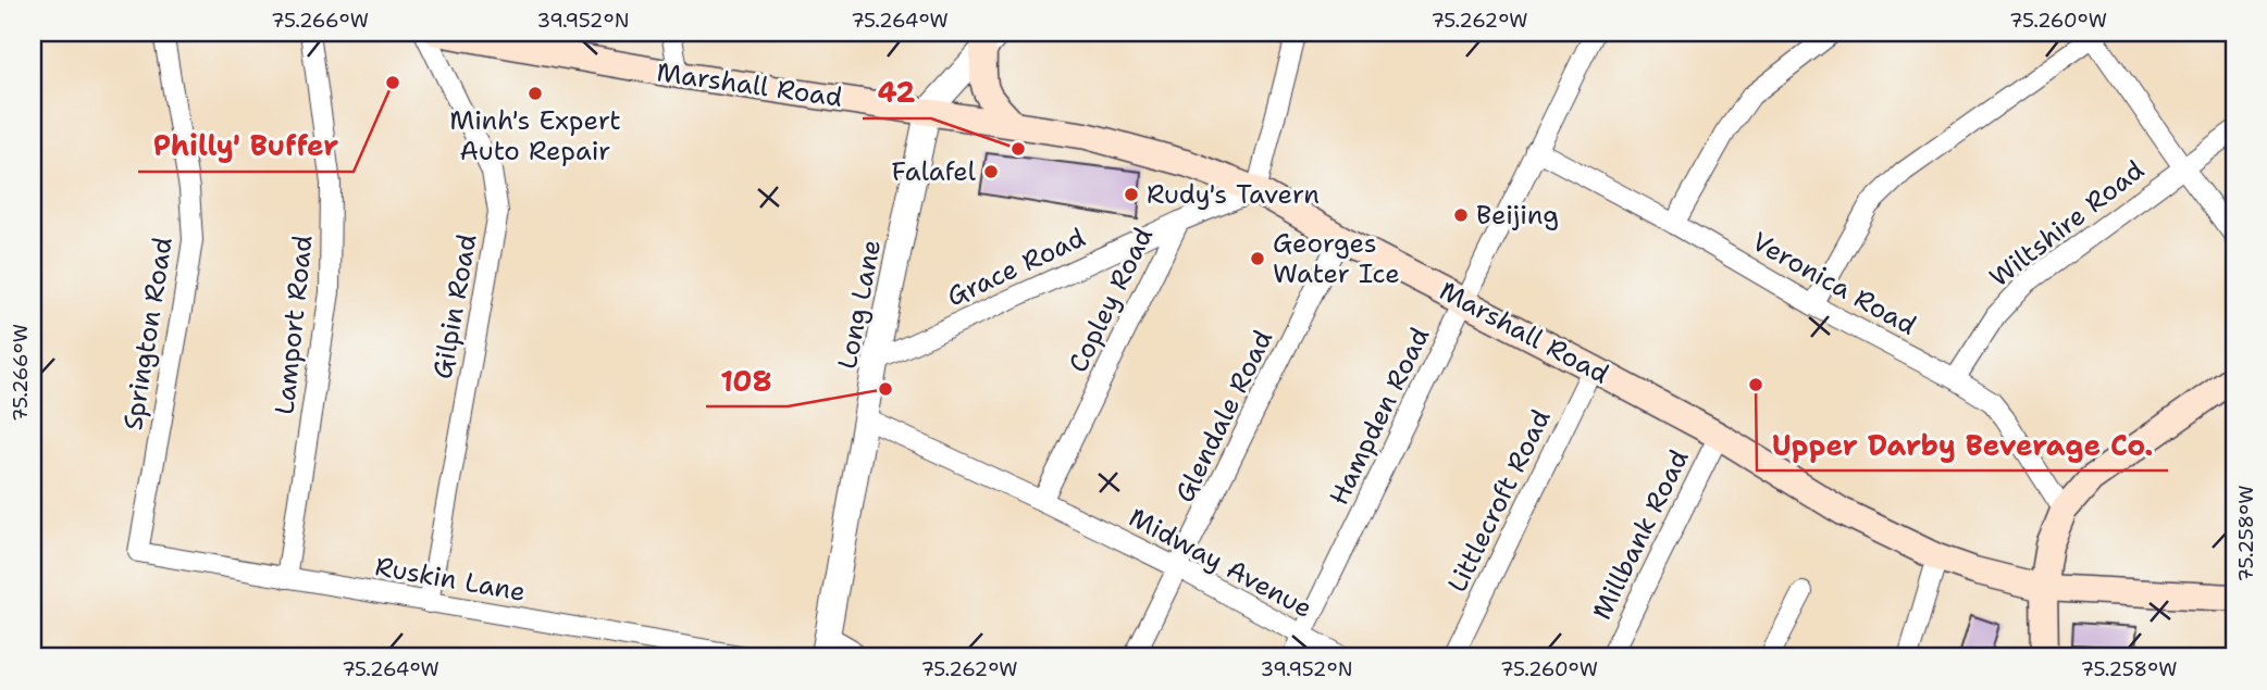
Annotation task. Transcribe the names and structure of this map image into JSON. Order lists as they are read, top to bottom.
{
  "streets": {
    "main road": ["Marshall Road"],
    "street": [
      "Wiltshire Road",
      "Grace Road",
      "Veronica Road",
      "Copley Road",
      "Long Lane",
      "Gilpin Road",
      "Lamport Road",
      "Springton Road",
      "Glendale Road",
      "Hampden Road",
      "Littlecroft Road",
      "Millbank Road",
      "Midway Avenue",
      "Ruskin Lane"
    ]
  },
  "crossings": [
    ["Marshall Road", "Copley Road"],
    ["Marshall Road", "Long Lane"],
    ["Marshall Road", "Glendale Road"],
    ["Marshall Road", "Hampden Road"],
    ["Marshall Road", "Littlecroft Road"],
    ["Marshall Road", "Millbank Road"],
    ["Wiltshire Road", "Veronica Road"],
    ["Grace Road", "Copley Road"],
    ["Grace Road", "Long Lane"],
    ["Veronica Road", "Hampden Road"],
    ["Copley Road", "Midway Avenue"],
    ["Long Lane", "Midway Avenue"],
    ["Gilpin Road", "Ruskin Lane"],
    ["Lamport Road", "Ruskin Lane"],
    ["Springton Road", "Ruskin Lane"],
    ["Glendale Road", "Midway Avenue"],
    ["Hampden Road", "Midway Avenue"]
  ],
  "places": [
    "Philly' Buffer",
    "Minh's Expert Auto Repair",
    "42",
    "Falafel",
    "Rudy's Tavern",
    "Beijing",
    "Georges Water Ice",
    "Upper Darby Beverage Co.",
    "108"
  ],
  "coordinates": [
    "75.266°W",
    "39.952°N",
    "75.264°W",
    "75.262°W",
    "75.260°W",
    "75.258°W"
  ]
}
